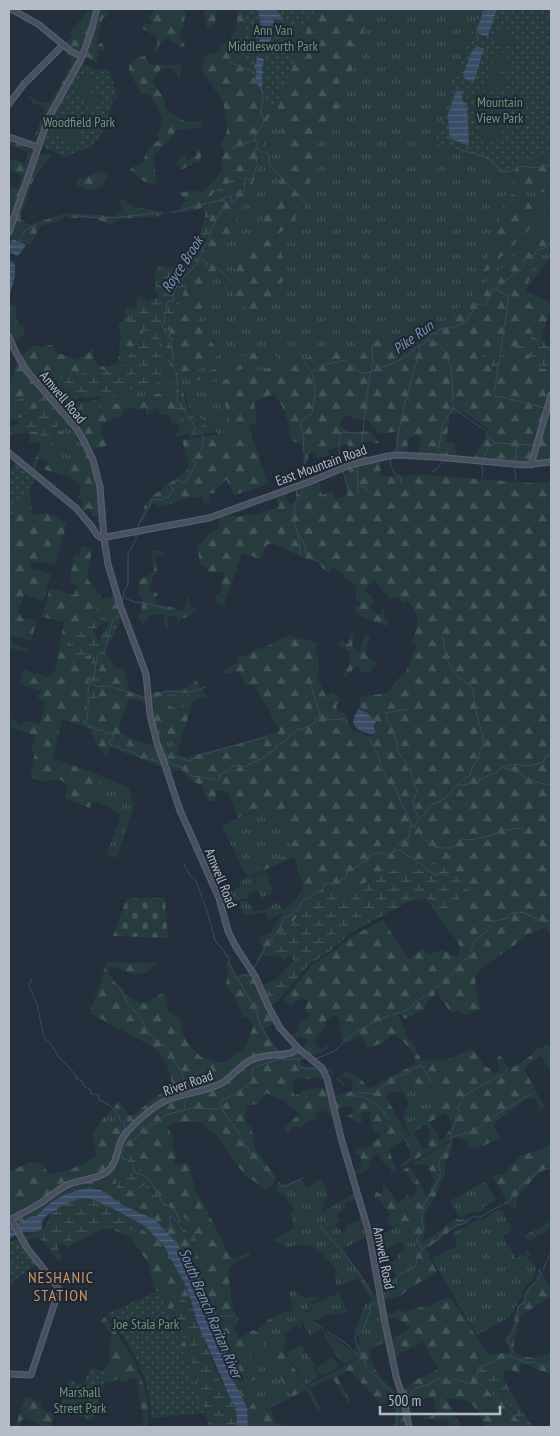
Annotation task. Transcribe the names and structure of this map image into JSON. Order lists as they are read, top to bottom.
{
  "streets": {
    "main road": ["Amwell Road", "East Mountain Road", "River Road"]
  },
  "crossings": [
    ["Amwell Road", "East Mountain Road"],
    ["Amwell Road", "River Road"]
  ],
  "districts": ["NESHANIC STATION"],
  "water": ["Royce Brook", "Pike Run", "South Branch Raritan River"],
  "parks": [
    "Ann Van Middlesworth Park",
    "Mountain View Park",
    "Woodfield Park",
    "Joe Stala Park",
    "Marshall Street Park"
  ],
  "scale_bar": "500 m"
}
